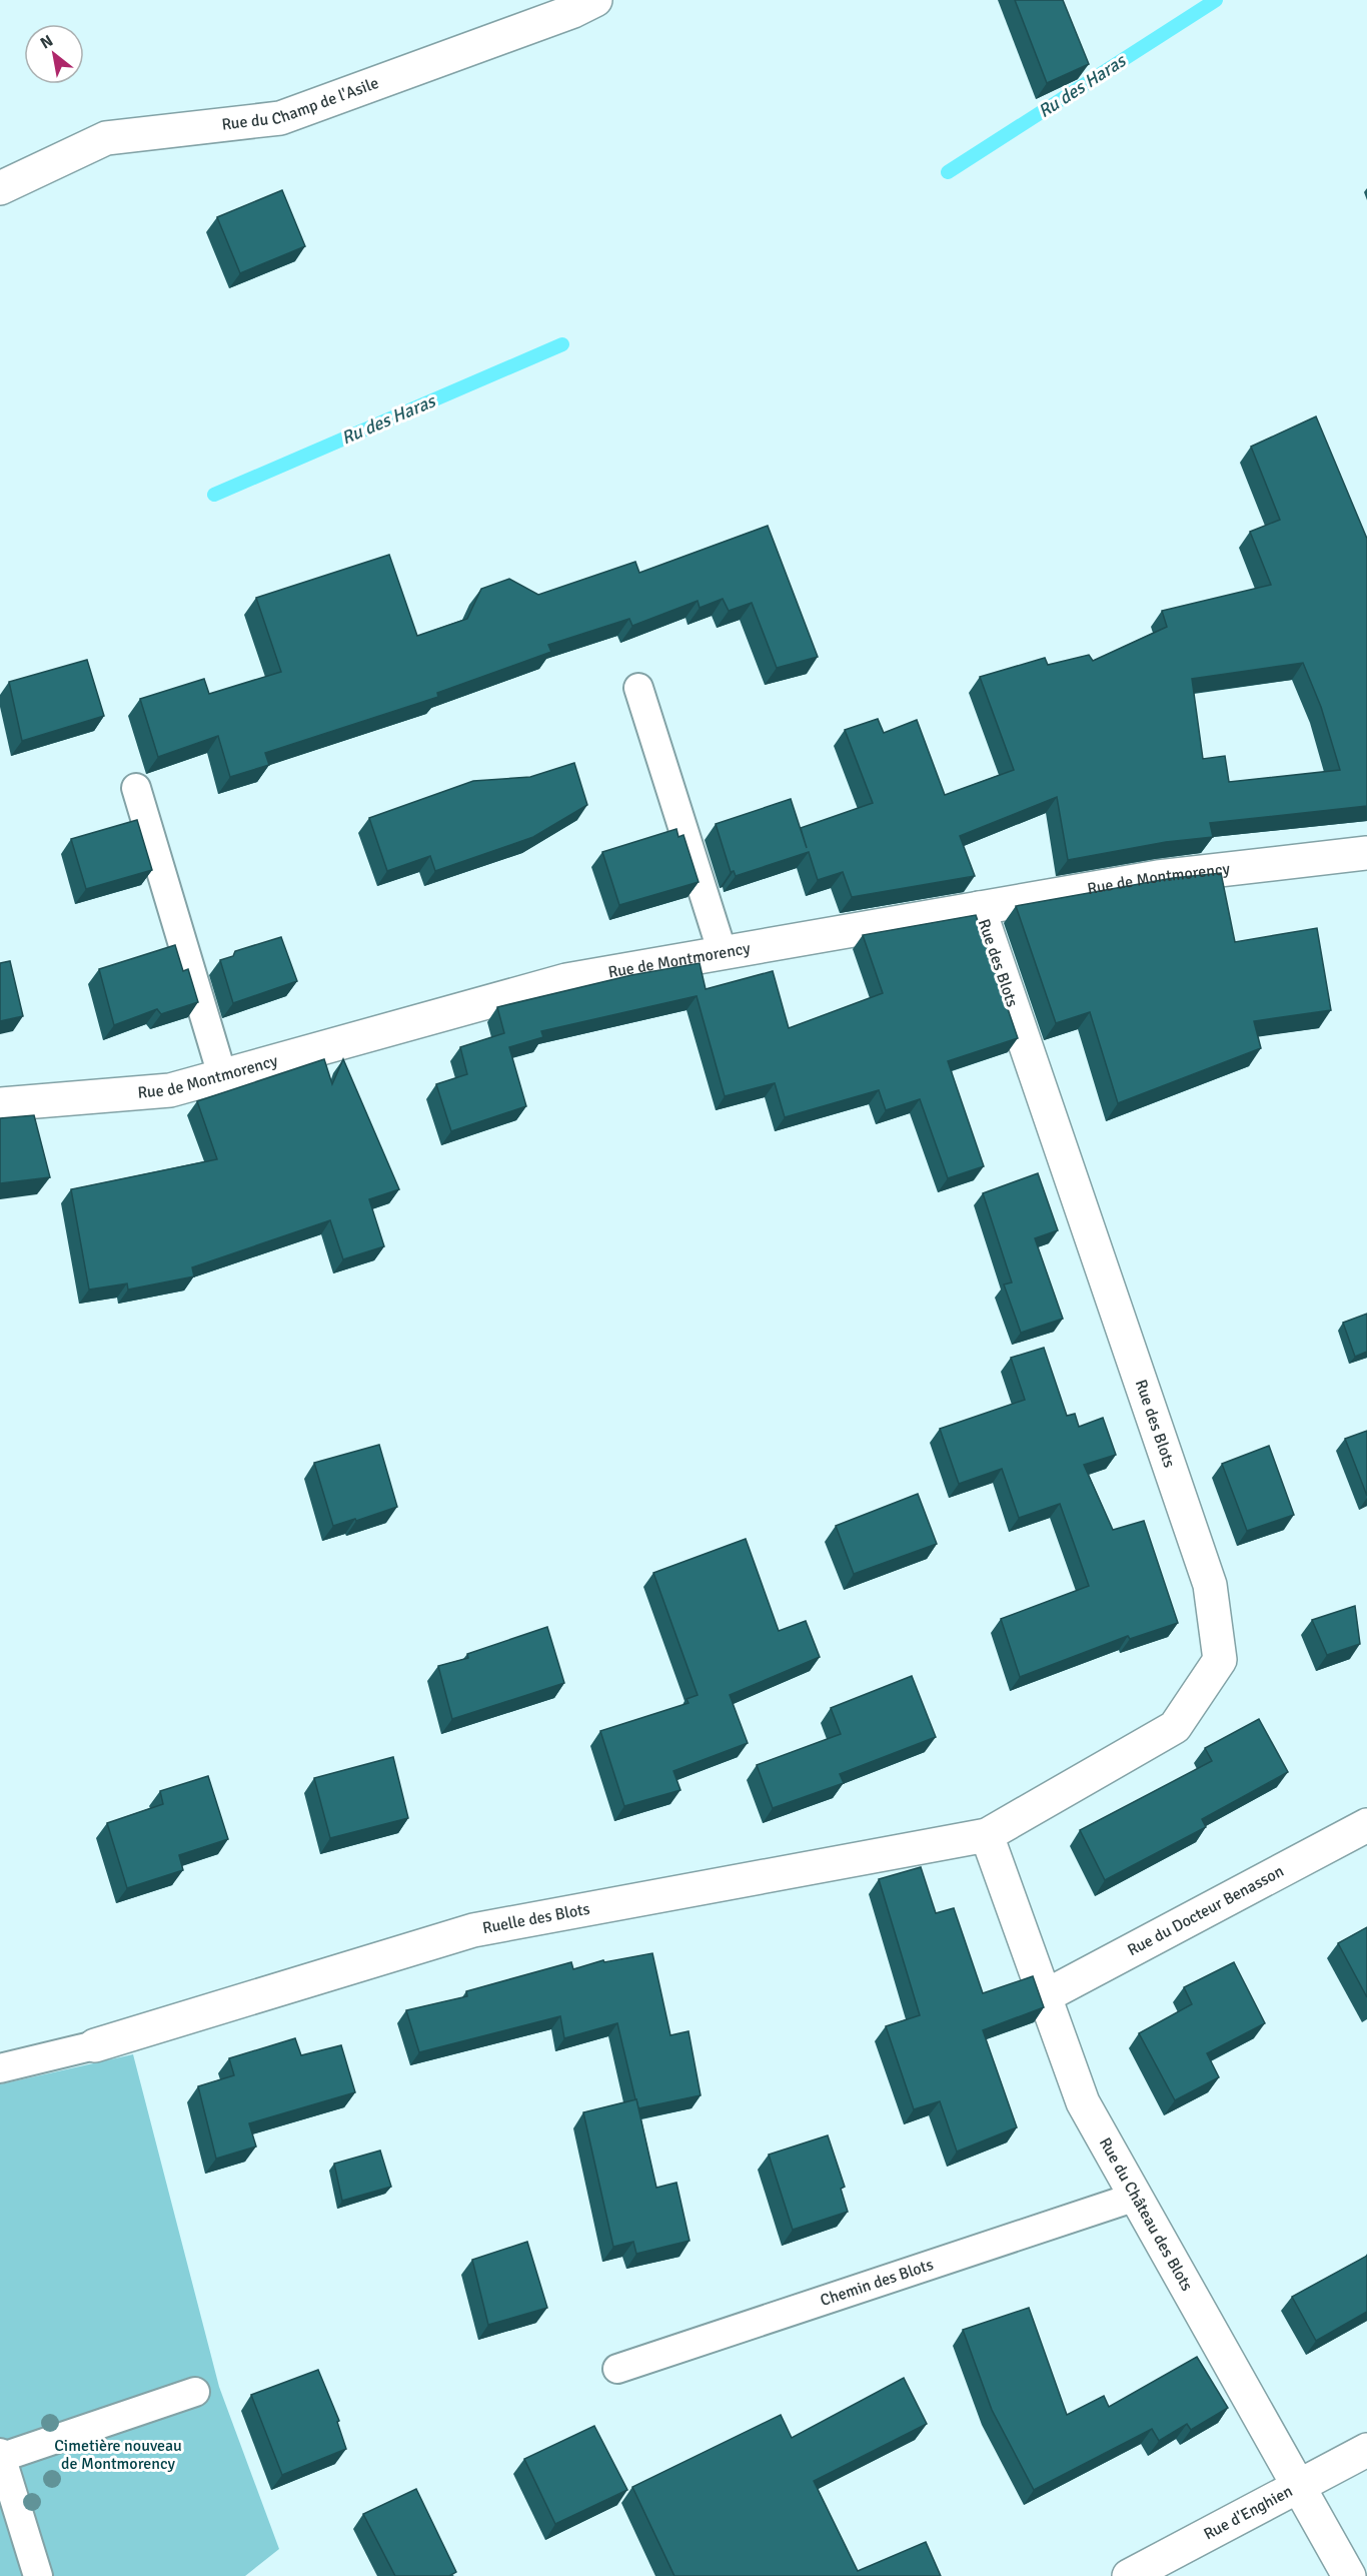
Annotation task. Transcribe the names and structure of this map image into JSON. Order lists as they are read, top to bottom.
{
  "streets": {
    "street": [
      "Rue du Champ de l'Asile",
      "Rue de Montmorency",
      "Rue des Blots",
      "Rue du Docteur Benasson",
      "Ruelle des Blots",
      "Rue du Château des Blots",
      "Rue d'Enghien"
    ],
    "lane": ["Chemin des Blots"]
  },
  "crossings": [
    ["Rue de Montmorency", "Rue des Blots"],
    ["Rue des Blots", "Ruelle des Blots"],
    ["Rue des Blots", "Rue du Château des Blots"],
    ["Rue du Docteur Benasson", "Rue du Château des Blots"],
    ["Ruelle des Blots", "Rue du Château des Blots"],
    ["Rue du Château des Blots", "Chemin des Blots"],
    ["Rue du Château des Blots", "Rue d'Enghien"]
  ],
  "water": ["Ru des Haras"],
  "parks": ["Cimetière nouveau de Montmorency"],
  "north": "top left"
}
